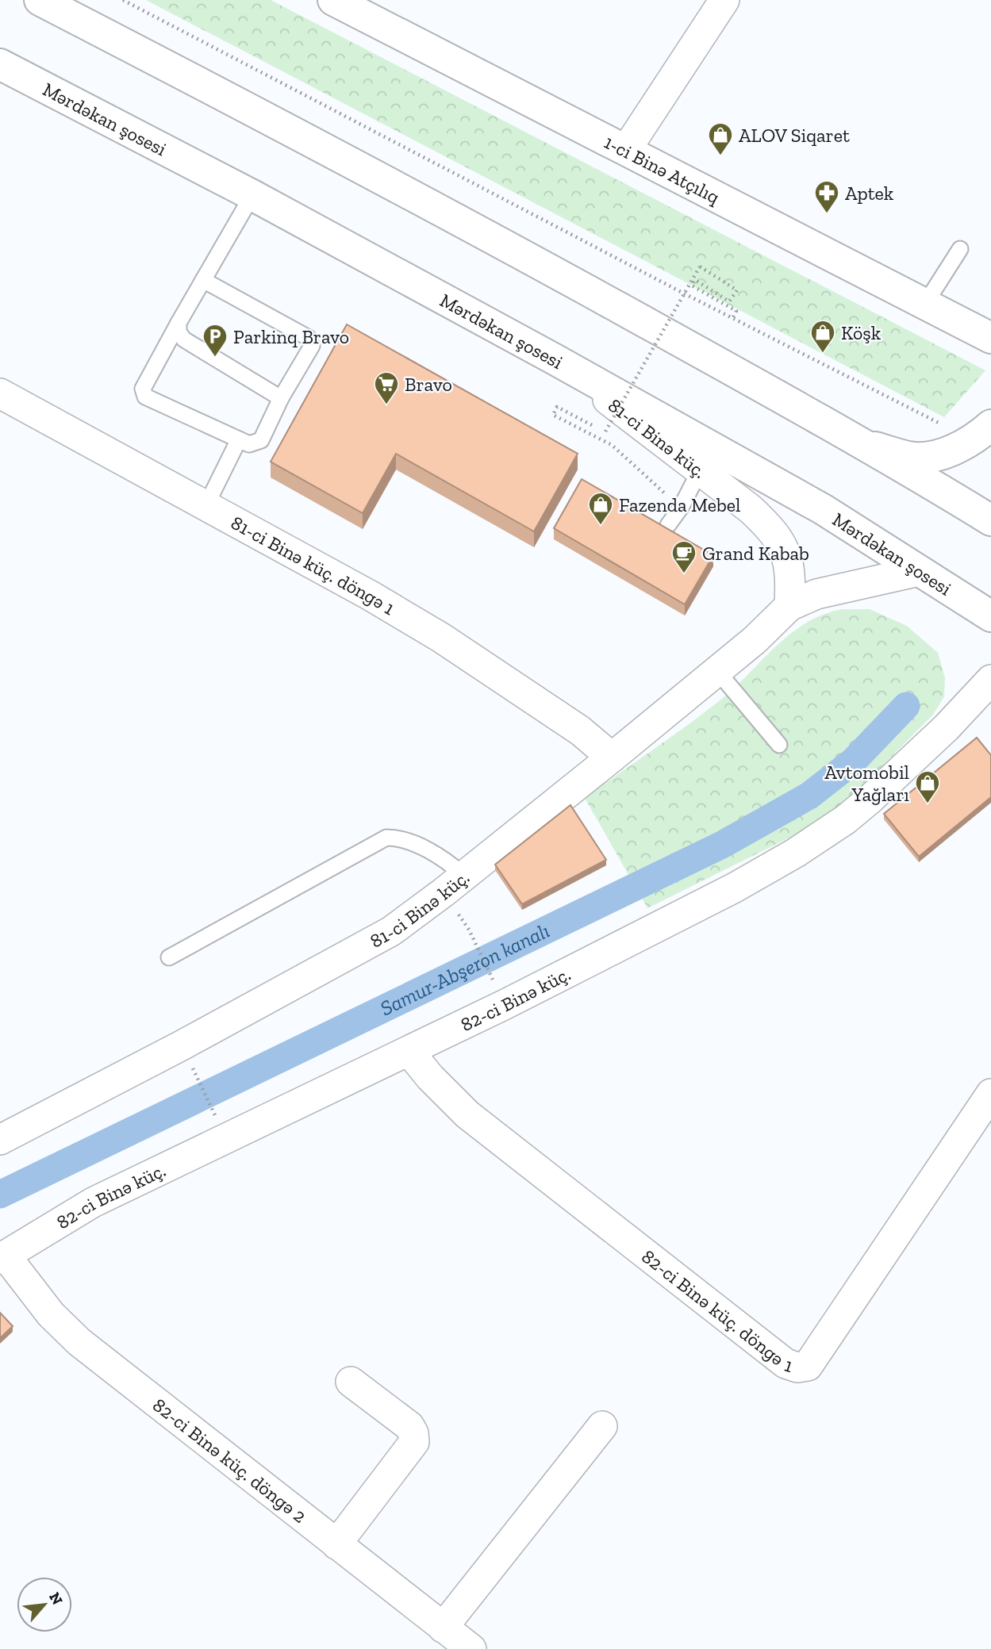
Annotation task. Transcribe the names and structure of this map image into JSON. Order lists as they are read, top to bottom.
{
  "streets": {
    "main road": ["Mərdəkan şosesi", "1-ci Binə Atçılıq"],
    "street": [
      "81-ci Binə küç.",
      "81-ci Binə küç. döngə 1",
      "82-ci Binə küç.",
      "82-ci Binə küç. döngə 1",
      "82-ci Binə küç. döngə 2"
    ]
  },
  "crossings": [
    ["Mərdəkan şosesi", "81-ci Binə küç."],
    ["81-ci Binə küç.", "81-ci Binə küç. döngə 1"],
    ["82-ci Binə küç.", "82-ci Binə küç. döngə 1"],
    ["82-ci Binə küç.", "82-ci Binə küç. döngə 2"]
  ],
  "water": ["Samur-Abşeron kanalı"],
  "places": {
    "shop": [
      "ALOV Siqaret",
      "Köşk",
      "Fazenda Mebel",
      "Avtomobil Yağları"
    ],
    "pharmacy": ["Aptek"],
    "parking": ["Parkinq Bravo"],
    "supermarket": ["Bravo"],
    "cafe": ["Grand Kabab"]
  },
  "north": "top right"
}
